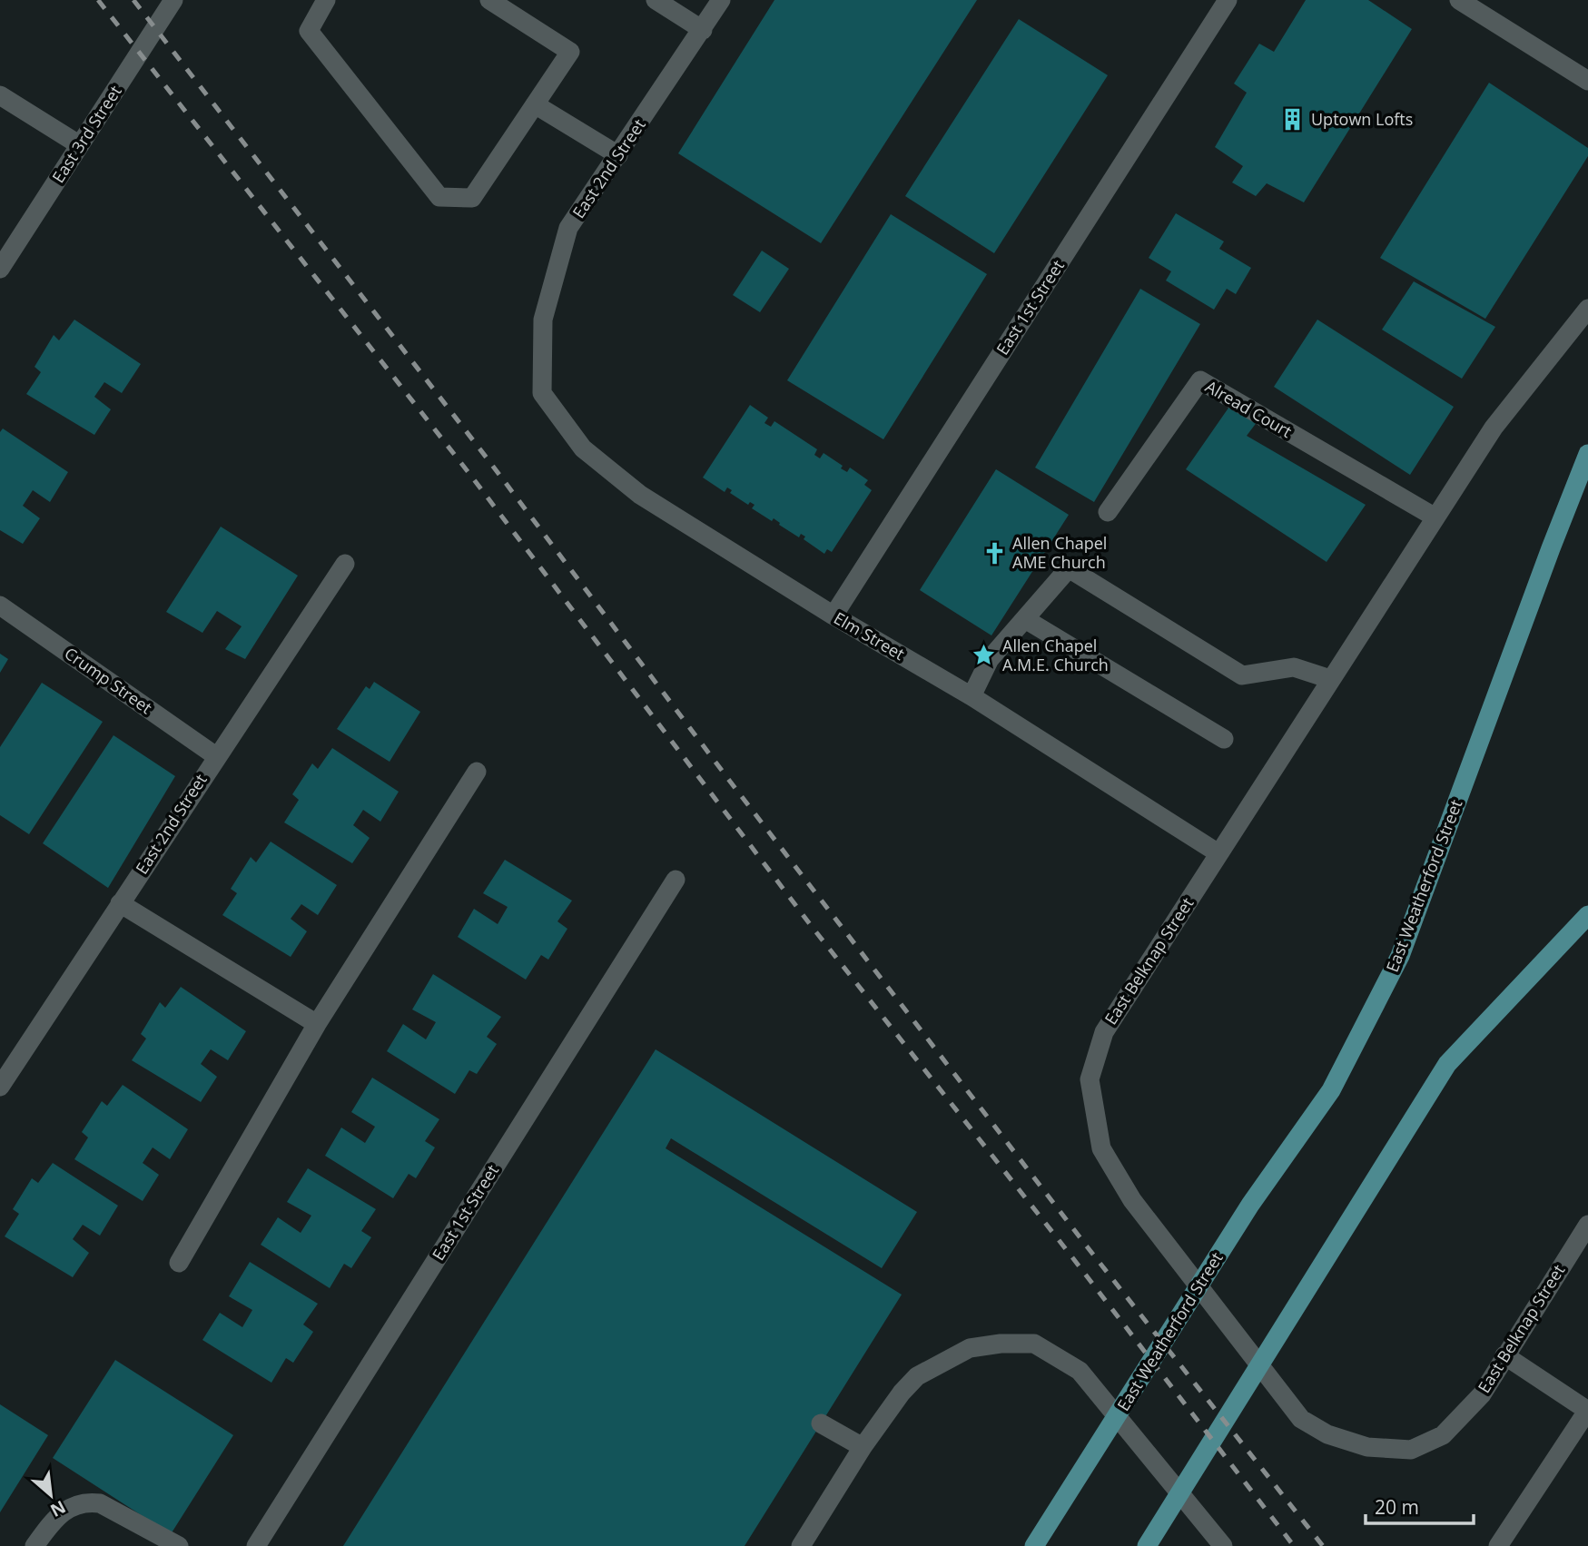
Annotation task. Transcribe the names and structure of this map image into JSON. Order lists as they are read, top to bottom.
{
  "streets": {
    "main road": ["East Weatherford Street"],
    "street": [
      "East 3rd Street",
      "East 2nd Street",
      "East 1st Street",
      "Alread Court",
      "Elm Street",
      "Crump Street",
      "East Belknap Street"
    ]
  },
  "crossings": [
    ["East 2nd Street", "Elm Street"],
    ["East 2nd Street", "Crump Street"],
    ["East 1st Street", "Elm Street"],
    ["Elm Street", "East Belknap Street"]
  ],
  "places": {
    "building": ["Uptown Lofts"],
    "church": ["Allen Chapel AME Church"],
    "place": ["Allen Chapel A.M.E. Church"]
  },
  "scale_bar": "20 m",
  "north": "bottom right"
}
